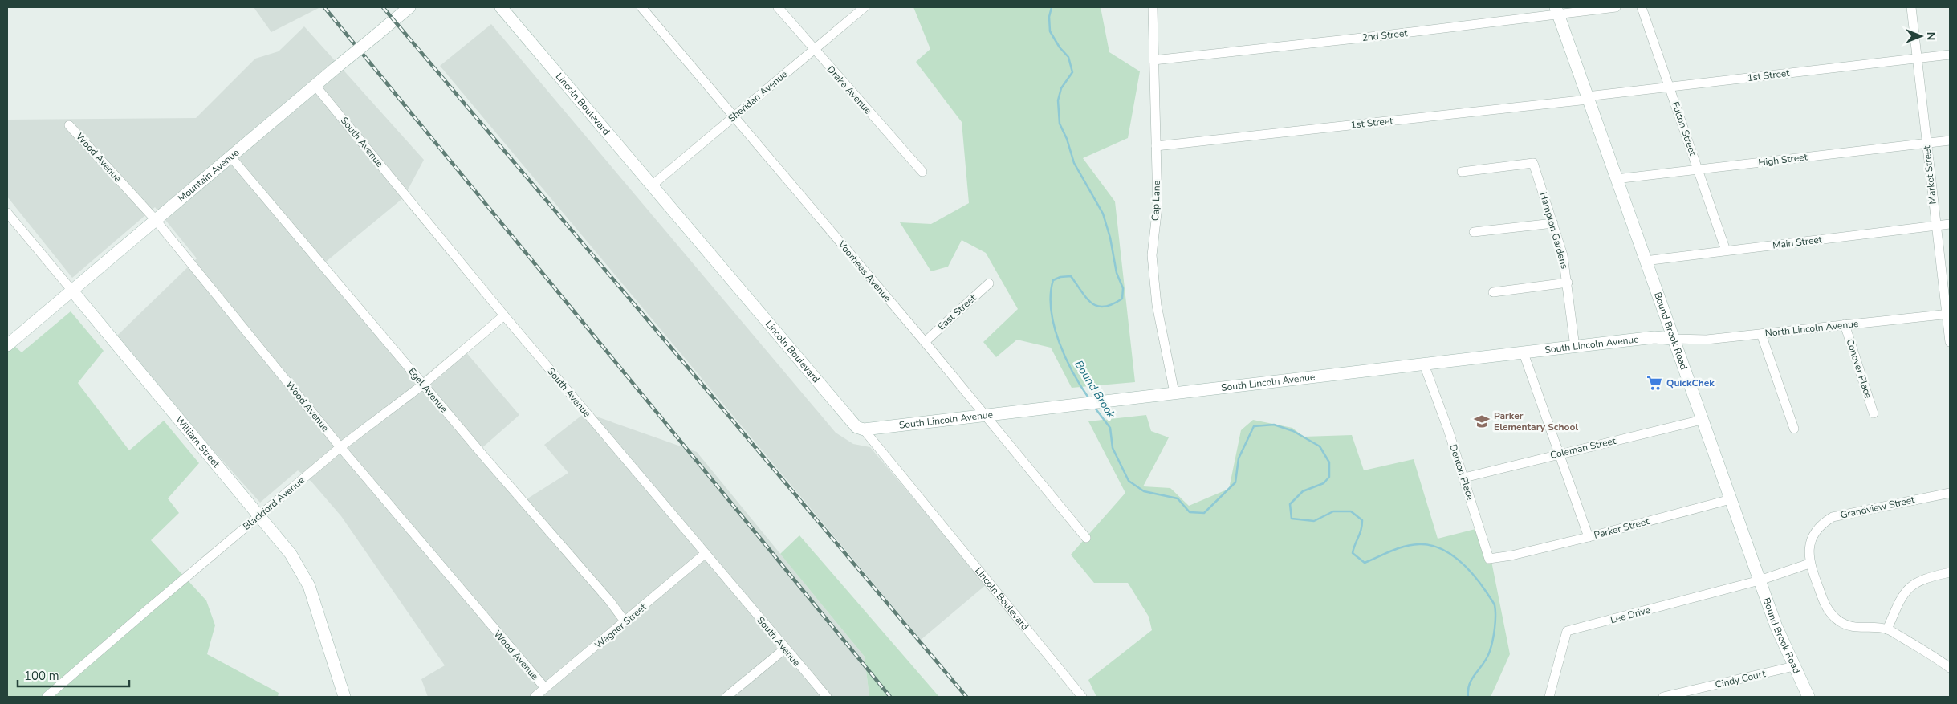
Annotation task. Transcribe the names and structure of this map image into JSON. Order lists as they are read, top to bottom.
{
  "streets": {
    "main road": [
      "Lincoln Boulevard",
      "Mountain Avenue",
      "Bound Brook Road",
      "South Lincoln Avenue",
      "William Street"
    ],
    "street": [
      "2nd Street",
      "1st Street",
      "Drake Avenue",
      "Sheridan Avenue",
      "Fulton Street",
      "South Avenue",
      "Wood Avenue",
      "High Street",
      "Market Street",
      "Cap Lane",
      "Hampton Gardens",
      "Main Street",
      "Voorhees Avenue",
      "East Street",
      "North Lincoln Avenue",
      "Conover Place",
      "Egel Avenue",
      "Coleman Street",
      "Denton Place",
      "Blackford Avenue",
      "Grandview Street",
      "Parker Street",
      "Lee Drive",
      "Wagner Street",
      "Cindy Court"
    ]
  },
  "crossings": [
    ["2nd Street", "Cap Lane"],
    ["2nd Street", "Bound Brook Road"],
    ["1st Street", "Fulton Street"],
    ["1st Street", "Market Street"],
    ["1st Street", "Cap Lane"],
    ["1st Street", "Bound Brook Road"],
    ["Drake Avenue", "Sheridan Avenue"],
    ["Sheridan Avenue", "Lincoln Boulevard"],
    ["Sheridan Avenue", "Voorhees Avenue"],
    ["Lincoln Boulevard", "South Lincoln Avenue"],
    ["Fulton Street", "High Street"],
    ["Fulton Street", "Main Street"],
    ["South Avenue", "Mountain Avenue"],
    ["South Avenue", "Blackford Avenue"],
    ["South Avenue", "Wagner Street"],
    ["Wood Avenue", "Mountain Avenue"],
    ["Wood Avenue", "Blackford Avenue"],
    ["Wood Avenue", "Wagner Street"],
    ["High Street", "Market Street"],
    ["High Street", "Bound Brook Road"],
    ["Market Street", "Main Street"],
    ["Market Street", "North Lincoln Avenue"],
    ["Mountain Avenue", "Egel Avenue"],
    ["Mountain Avenue", "William Street"],
    ["Cap Lane", "South Lincoln Avenue"],
    ["Hampton Gardens", "South Lincoln Avenue"],
    ["Main Street", "Bound Brook Road"],
    ["Voorhees Avenue", "East Street"],
    ["Voorhees Avenue", "South Lincoln Avenue"],
    ["North Lincoln Avenue", "Bound Brook Road"],
    ["North Lincoln Avenue", "South Lincoln Avenue"],
    ["North Lincoln Avenue", "Conover Place"],
    ["Bound Brook Road", "South Lincoln Avenue"],
    ["Bound Brook Road", "Coleman Street"],
    ["Bound Brook Road", "Parker Street"],
    ["Bound Brook Road", "Lee Drive"],
    ["Bound Brook Road", "Cindy Court"],
    ["South Lincoln Avenue", "Denton Place"],
    ["Egel Avenue", "Blackford Avenue"],
    ["Egel Avenue", "Wagner Street"],
    ["William Street", "Blackford Avenue"],
    ["Coleman Street", "Denton Place"],
    ["Denton Place", "Parker Street"]
  ],
  "water": ["Bound Brook"],
  "places": {
    "supermarket": ["QuickChek"],
    "school or university": ["Parker Elementary School"]
  },
  "scale_bar": "100 m",
  "north": "right"
}
